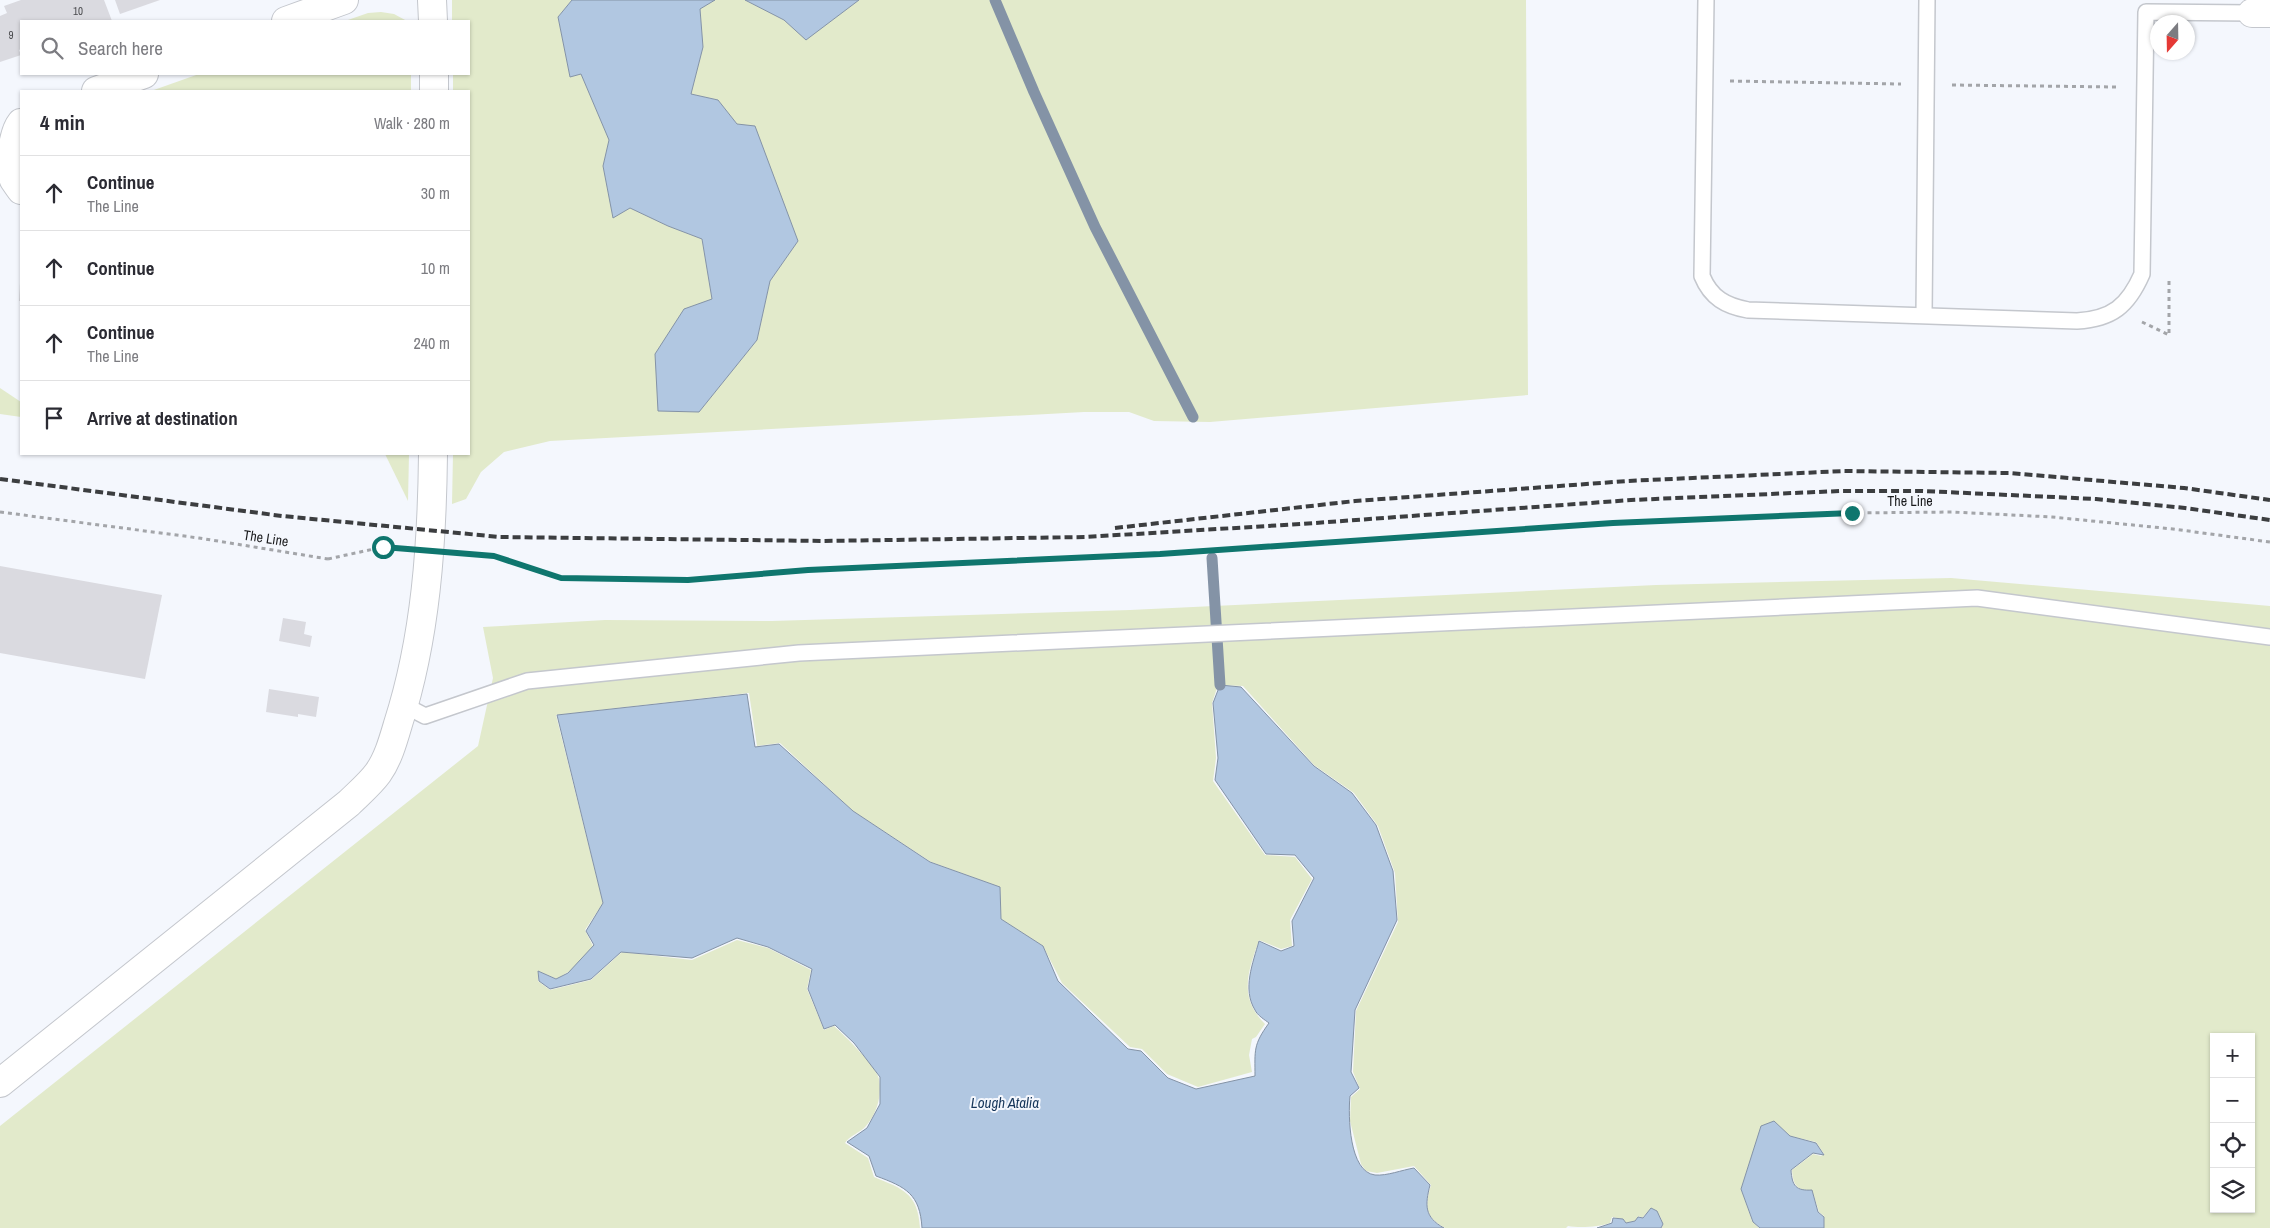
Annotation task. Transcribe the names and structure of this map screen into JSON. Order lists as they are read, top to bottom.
{
  "streets": {
    "path": ["The Line"]
  },
  "water": ["Lough Atalia"],
  "house_numbers": ["10", "9"],
  "north": "bottom",
  "page": {
    "search": "Search here",
    "heading": ["4 min", "Walk · 280 m"],
    "list": [
      ["Continue", "The Line", "30 m"],
      ["Continue", "10 m"],
      ["Continue", "The Line", "240 m"],
      "Arrive at destination"
    ],
    "map_buttons": ["+", "−"]
  }
}
